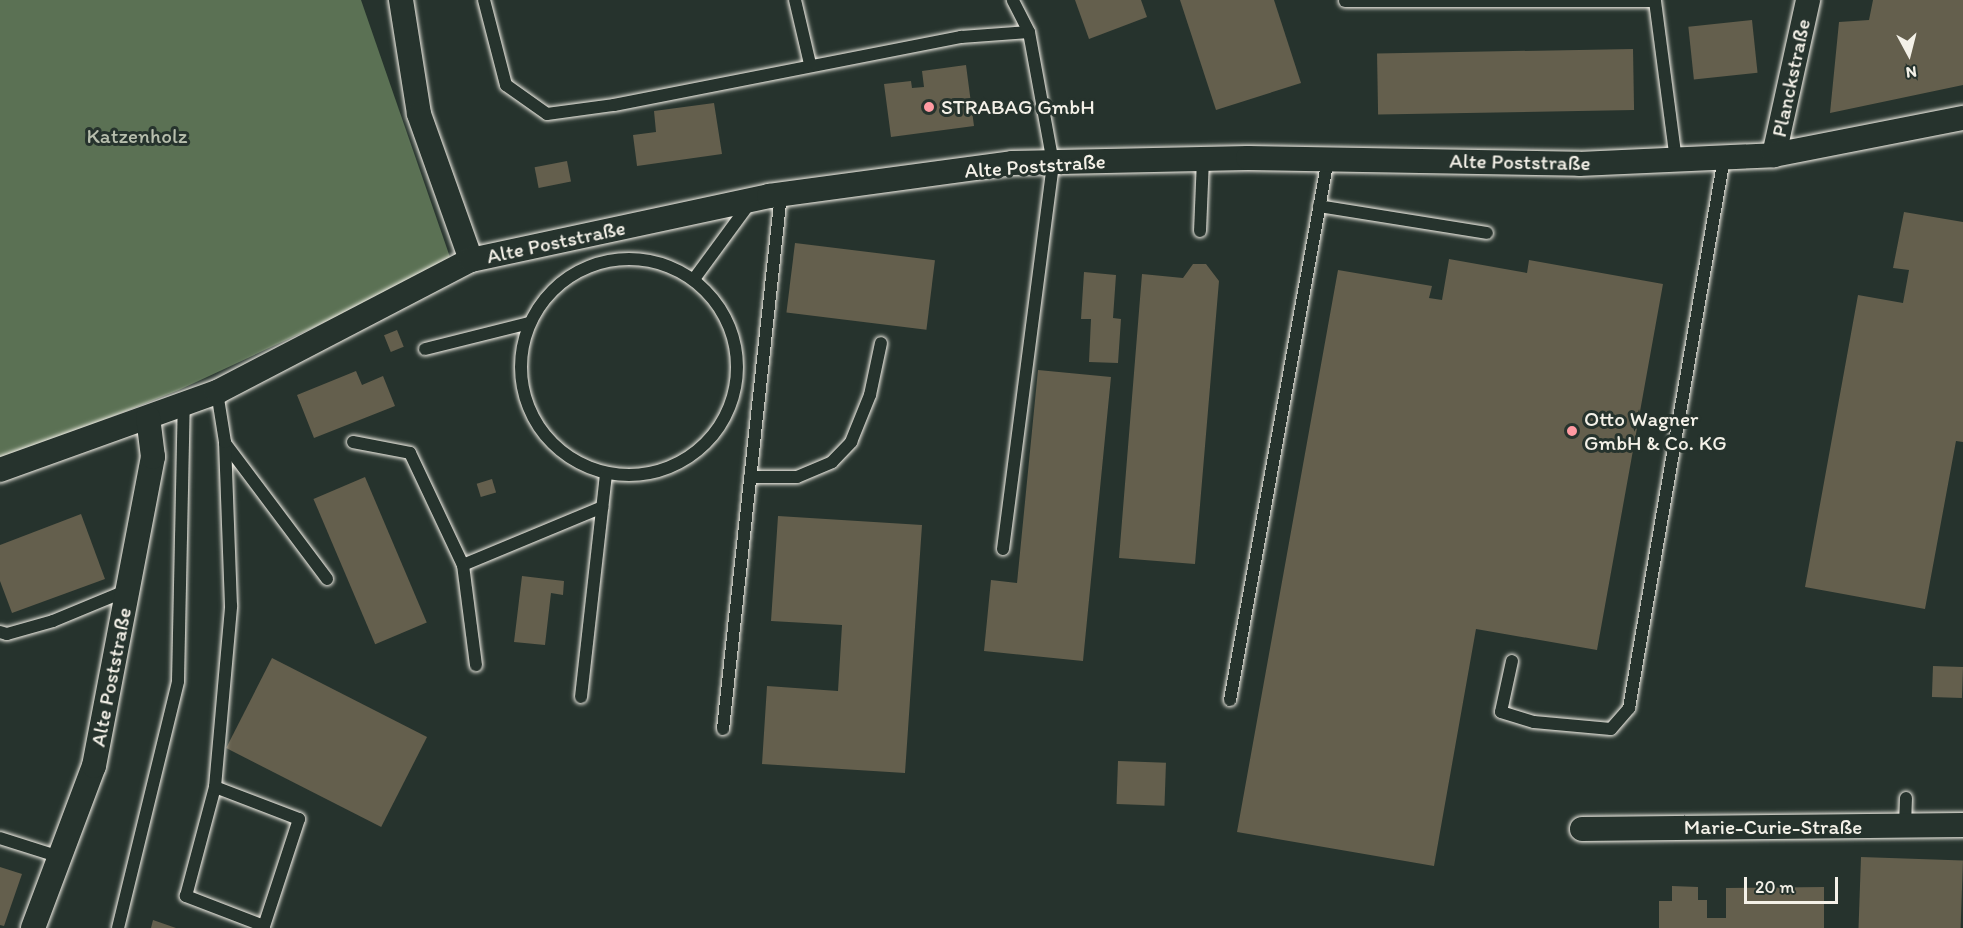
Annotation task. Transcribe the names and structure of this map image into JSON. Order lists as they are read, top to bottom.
{
  "streets": {
    "street": ["Planckstraße", "Alte Poststraße", "Marie-Curie-Straße"]
  },
  "crossings": [
    ["Planckstraße", "Alte Poststraße"]
  ],
  "parks": ["Katzenholz"],
  "places": ["STRABAG GmbH", "Otto Wagner GmbH & Co. KG"],
  "scale_bar": "20 m",
  "north": "bottom"
}
